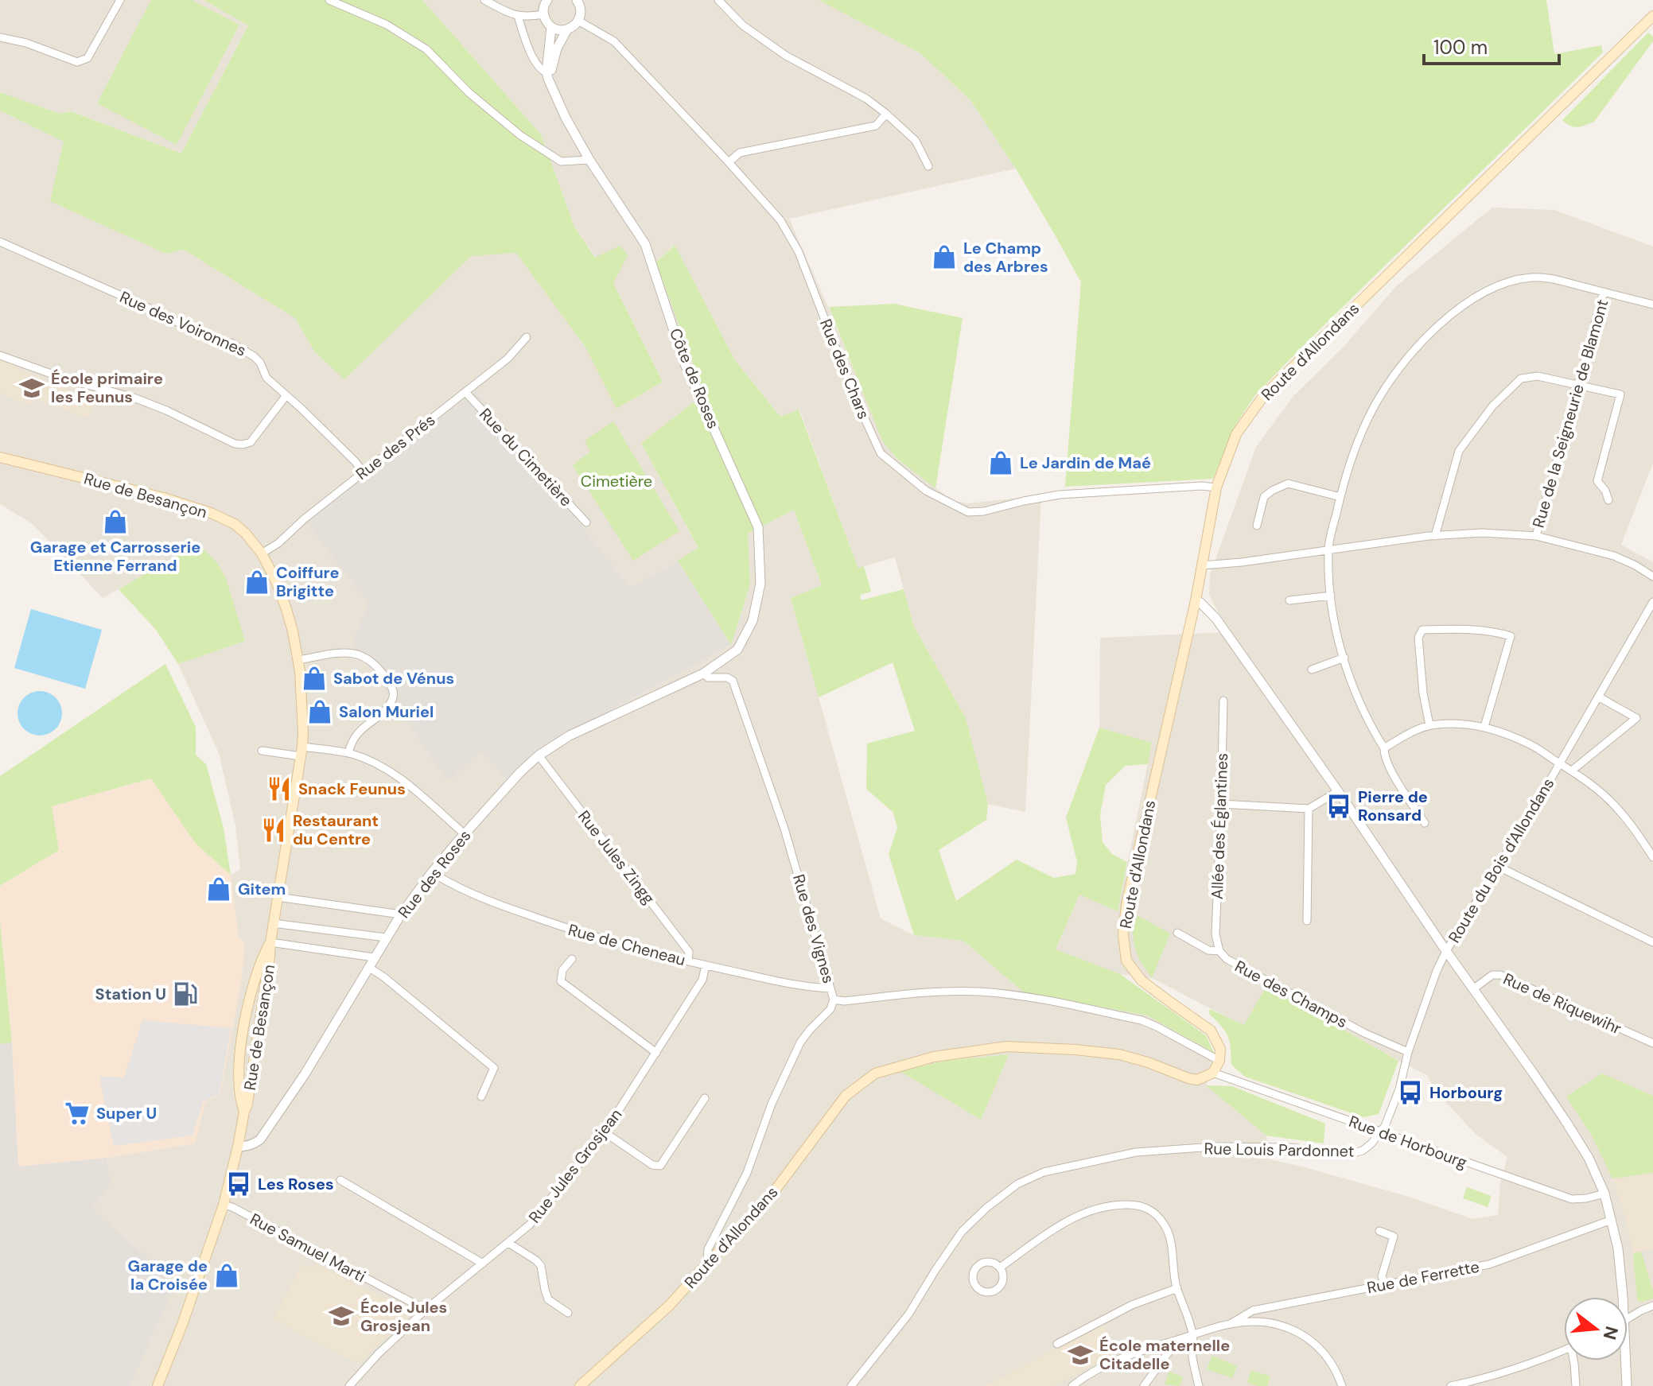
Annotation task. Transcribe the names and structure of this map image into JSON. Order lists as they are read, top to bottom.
{
  "streets": {
    "main road": ["Route d'Allondans", "Rue de Besançon"],
    "street": [
      "Rue des Voironnes",
      "Rue des Chars",
      "Côte de Roses",
      "Rue de la Seigneurie de Blamont",
      "Rue des Prés",
      "Rue du Cimetière",
      "Allée des Églantines",
      "Rue Jules Zingg",
      "Route du Bois d'Allondans",
      "Rue des Roses",
      "Rue des Vignes",
      "Rue de Cheneau",
      "Rue des Champs",
      "Rue de Riquewihr",
      "Rue de Horbourg",
      "Rue Louis Pardonnet",
      "Rue Jules Grosjean",
      "Rue Samuel Marti",
      "Rue de Ferrette"
    ]
  },
  "crossings": [
    ["Rue des Voironnes", "Rue des Prés"],
    ["Route d'Allondans", "Rue des Chars"],
    ["Route d'Allondans", "Rue des Vignes"],
    ["Route d'Allondans", "Rue de Horbourg"],
    ["Côte de Roses", "Rue des Roses"],
    ["Côte de Roses", "Rue des Vignes"],
    ["Rue des Prés", "Rue du Cimetière"],
    ["Rue des Prés", "Rue de Besançon"],
    ["Rue de Besançon", "Rue des Roses"],
    ["Rue de Besançon", "Rue Samuel Marti"],
    ["Allée des Églantines", "Rue des Champs"],
    ["Rue Jules Zingg", "Rue des Roses"],
    ["Rue Jules Zingg", "Rue de Cheneau"],
    ["Route du Bois d'Allondans", "Rue des Champs"],
    ["Route du Bois d'Allondans", "Rue de Horbourg"],
    ["Route du Bois d'Allondans", "Rue Louis Pardonnet"],
    ["Rue des Roses", "Rue des Vignes"],
    ["Rue des Roses", "Rue de Cheneau"],
    ["Rue des Vignes", "Rue de Cheneau"],
    ["Rue de Cheneau", "Rue Jules Grosjean"],
    ["Rue de Horbourg", "Rue Louis Pardonnet"],
    ["Rue Jules Grosjean", "Rue Samuel Marti"]
  ],
  "parks": ["Cimetière"],
  "places": {
    "shop": [
      "Le Champ des Arbres",
      "Le Jardin de Maé",
      "Garage et Carrosserie Etienne Ferrand",
      "Coiffure Brigitte",
      "Sabot de Vénus",
      "Salon Muriel",
      "Gitem",
      "Garage de la Croisée"
    ],
    "school or university": ["École primaire les Feunus", "École Jules Grosjean", "École maternelle Citadelle"],
    "restaurant": ["Snack Feunus", "Restaurant du Centre"],
    "bus stop": ["Pierre de Ronsard", "Horbourg", "Les Roses"],
    "fuel station": ["Station U"],
    "supermarket": ["Super U"]
  },
  "scale_bar": "100 m",
  "north": "right"
}
